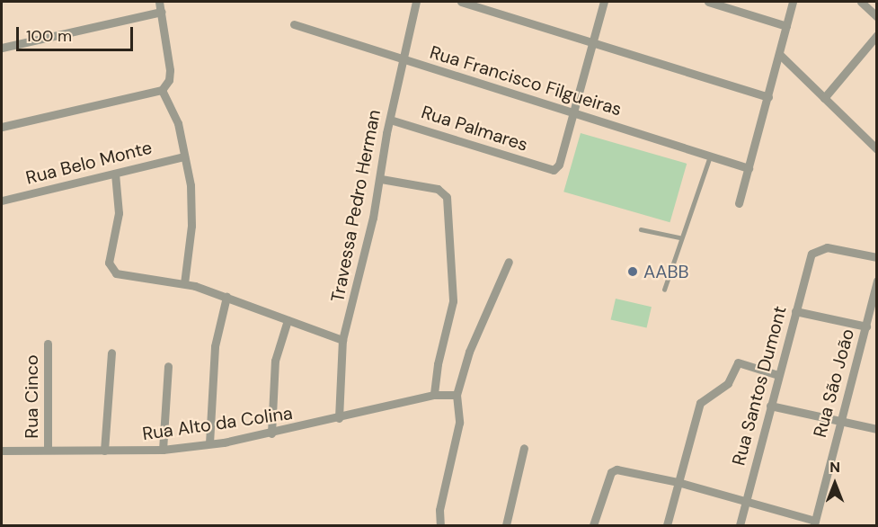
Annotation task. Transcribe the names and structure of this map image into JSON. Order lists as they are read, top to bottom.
{
  "streets": {
    "street": [
      "Rua Francisco Filgueiras",
      "Rua Palmares",
      "Rua Belo Monte",
      "Travessa Pedro Herman",
      "Rua São João",
      "Rua Santos Dumont",
      "Rua Cinco",
      "Rua Alto da Colina"
    ]
  },
  "crossings": [
    ["Rua Francisco Filgueiras", "Rua Palmares"],
    ["Rua Francisco Filgueiras", "Travessa Pedro Herman"],
    ["Rua Palmares", "Travessa Pedro Herman"],
    ["Travessa Pedro Herman", "Rua Alto da Colina"],
    ["Rua Cinco", "Rua Alto da Colina"]
  ],
  "places": ["AABB"],
  "scale_bar": "100 m",
  "north": "top"
}
